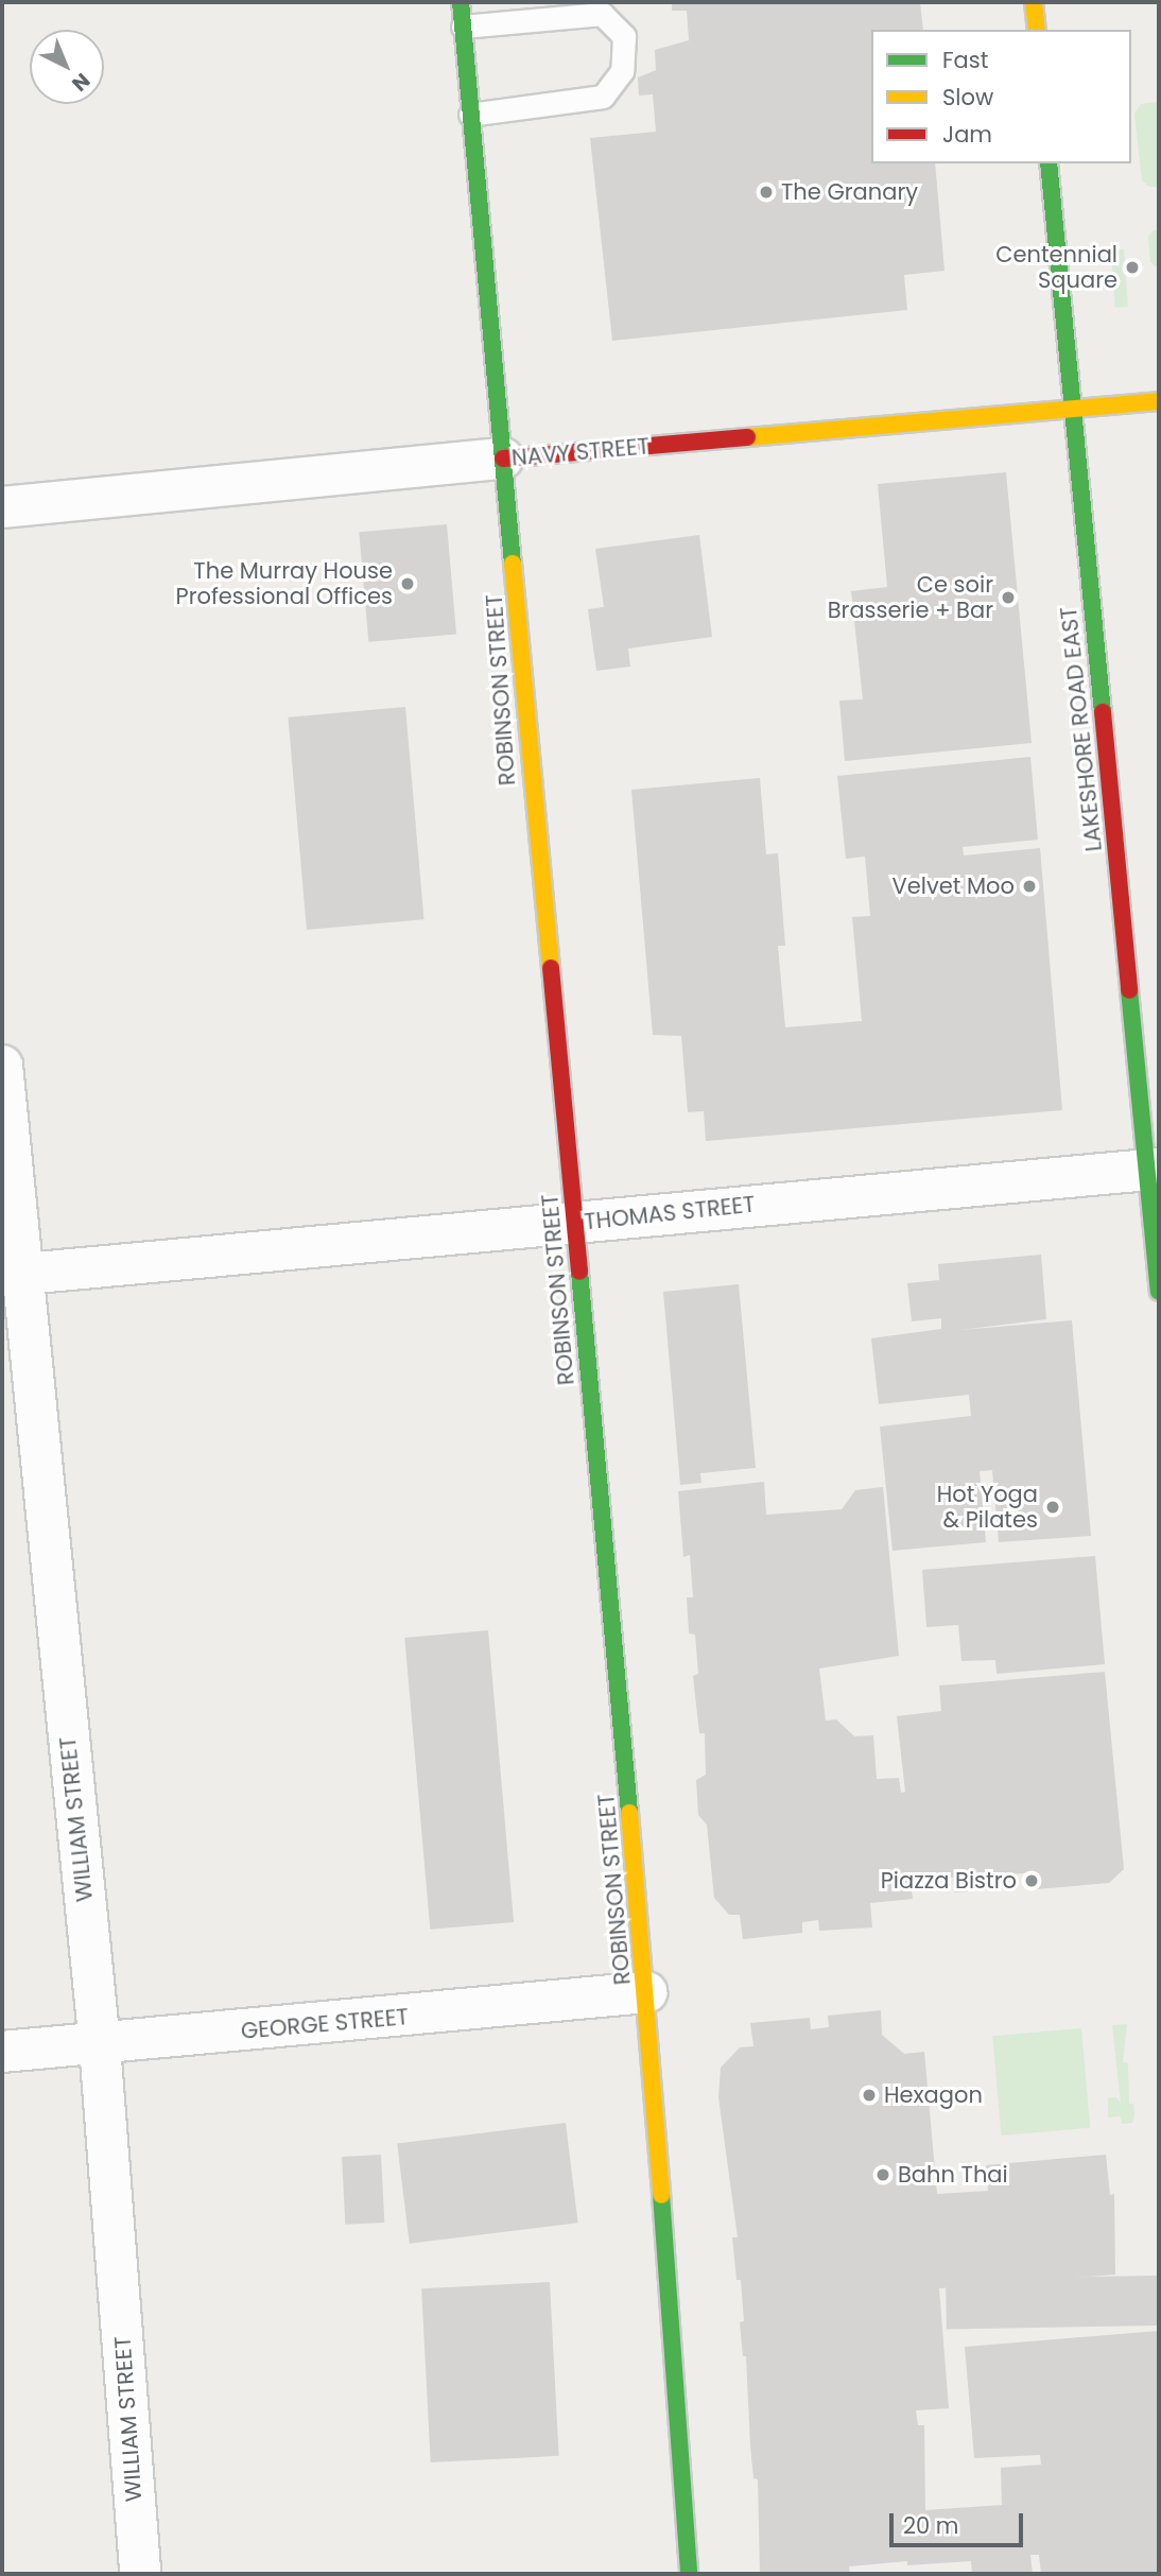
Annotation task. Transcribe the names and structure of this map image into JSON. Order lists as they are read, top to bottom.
{
  "streets": {
    "street": [
      "NAVY STREET",
      "ROBINSON STREET",
      "LAKESHORE ROAD EAST",
      "THOMAS STREET",
      "WILLIAM STREET",
      "GEORGE STREET"
    ]
  },
  "crossings": [
    ["NAVY STREET", "ROBINSON STREET"],
    ["NAVY STREET", "LAKESHORE ROAD EAST"],
    ["ROBINSON STREET", "THOMAS STREET"],
    ["ROBINSON STREET", "GEORGE STREET"],
    ["LAKESHORE ROAD EAST", "THOMAS STREET"],
    ["THOMAS STREET", "WILLIAM STREET"],
    ["WILLIAM STREET", "GEORGE STREET"]
  ],
  "places": [
    "The Granary",
    "Centennial Square",
    "The Murray House Professional Offices",
    "Ce soir Brasserie + Bar",
    "Velvet Moo",
    "Hot Yoga & Pilates",
    "Piazza Bistro",
    "Hexagon",
    "Bahn Thai"
  ],
  "legend": ["Fast", "Slow", "Jam"],
  "scale_bar": "20 m",
  "north": "bottom right"
}
